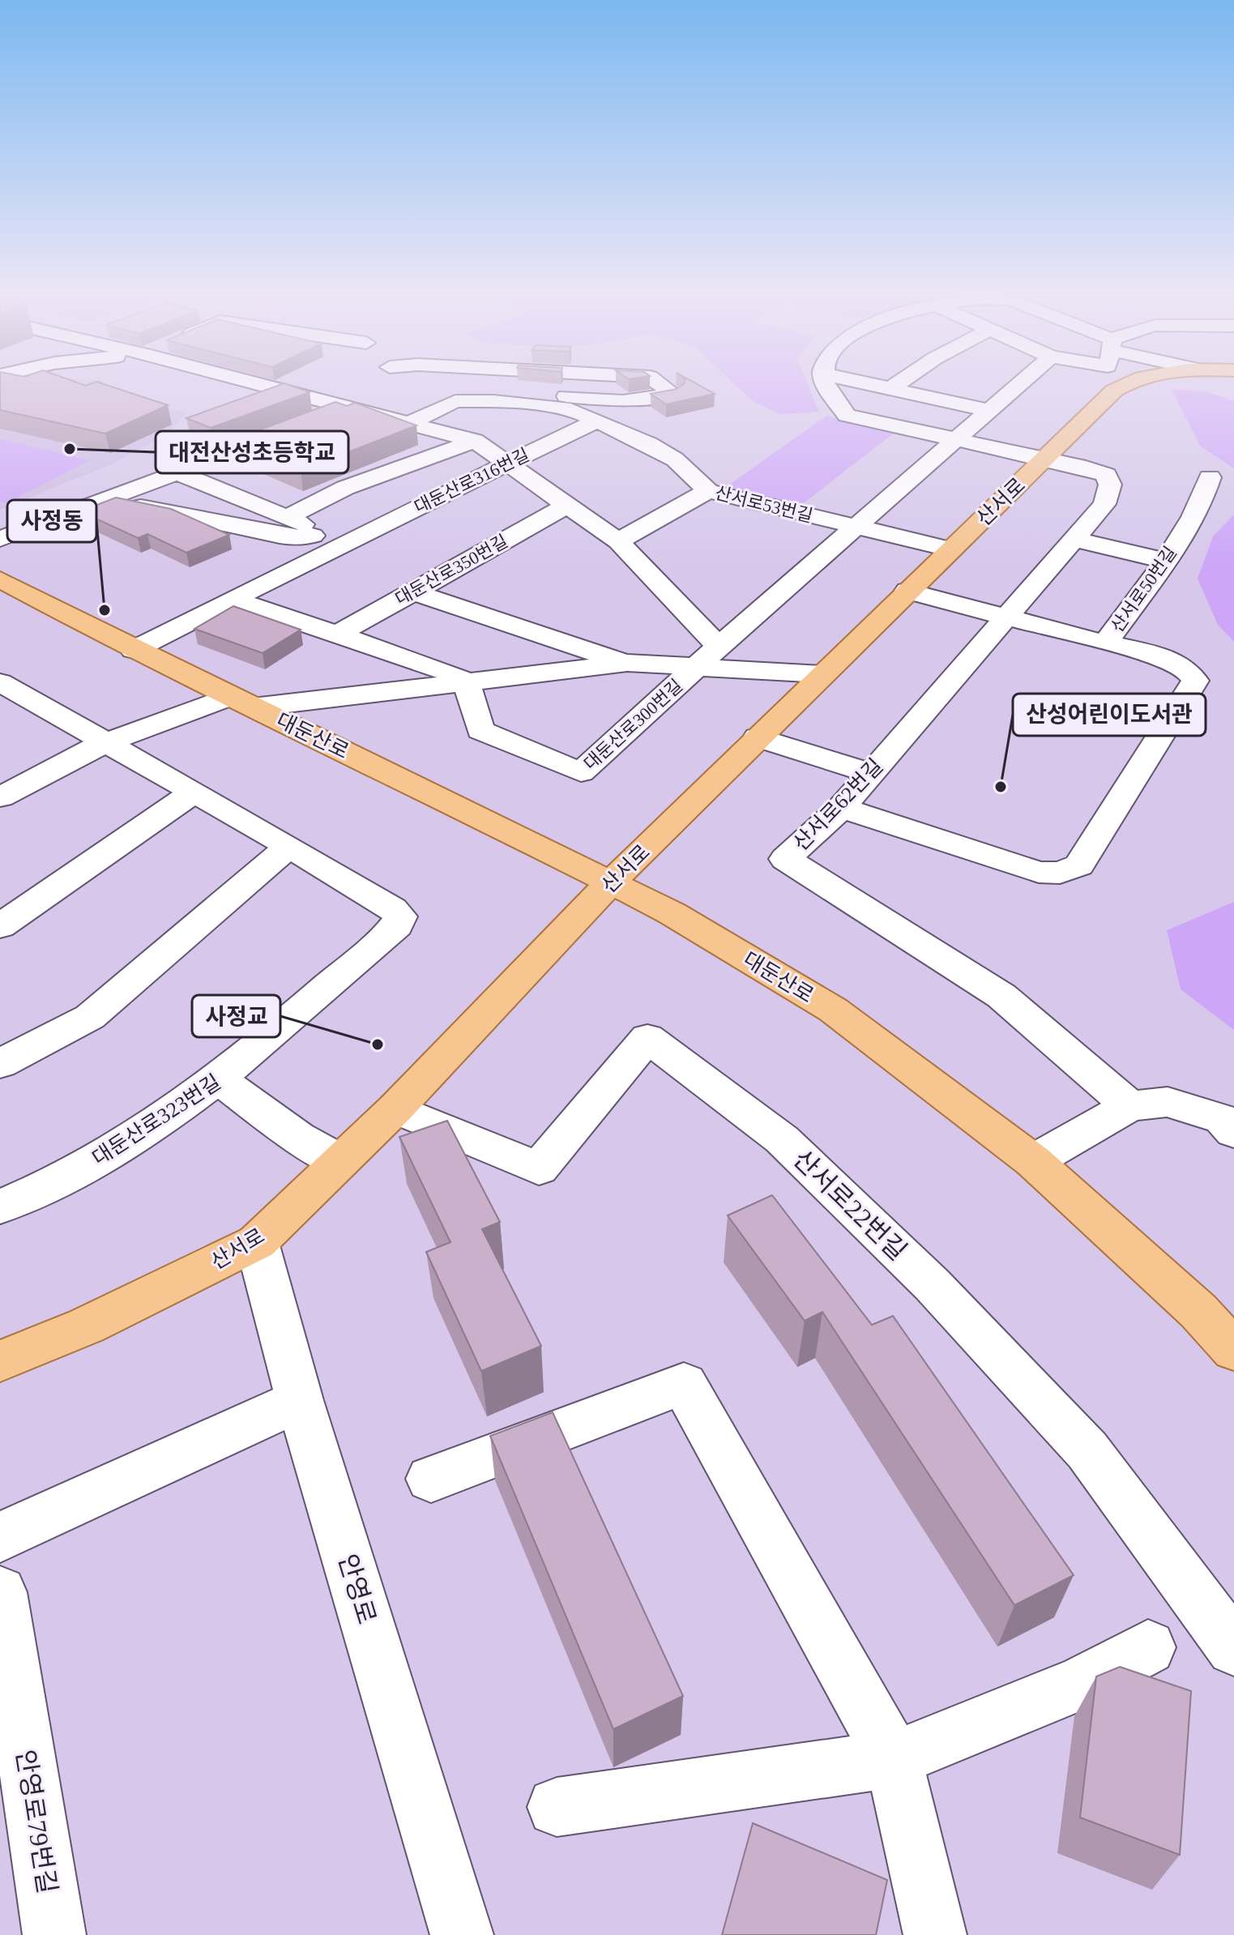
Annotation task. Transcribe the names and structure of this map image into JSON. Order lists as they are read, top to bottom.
{
  "streets": {
    "main road": ["산서로", "대둔산로"],
    "street": [
      "대둔산로316번길",
      "산서로53번길",
      "대둔산로350번길",
      "산서로50번길",
      "대둔산로300번길",
      "산서로62번길",
      "대둔산로323번길",
      "산서로22번길",
      "안영로",
      "안영로79번길"
    ]
  },
  "crossings": [
    ["대둔산로316번길", "산서로53번길"],
    ["대둔산로316번길", "대둔산로"],
    ["산서로", "산서로53번길"],
    ["산서로", "산서로50번길"],
    ["산서로", "대둔산로"],
    ["산서로", "산서로62번길"],
    ["산서로", "산서로22번길"],
    ["산서로", "안영로"],
    ["산서로53번길", "대둔산로300번길"],
    ["산서로50번길", "산서로62번길"],
    ["대둔산로300번길", "대둔산로"]
  ],
  "places": [
    "대전산성초등학교",
    "사정동",
    "산성어린이도서관",
    "사정교"
  ]
}
